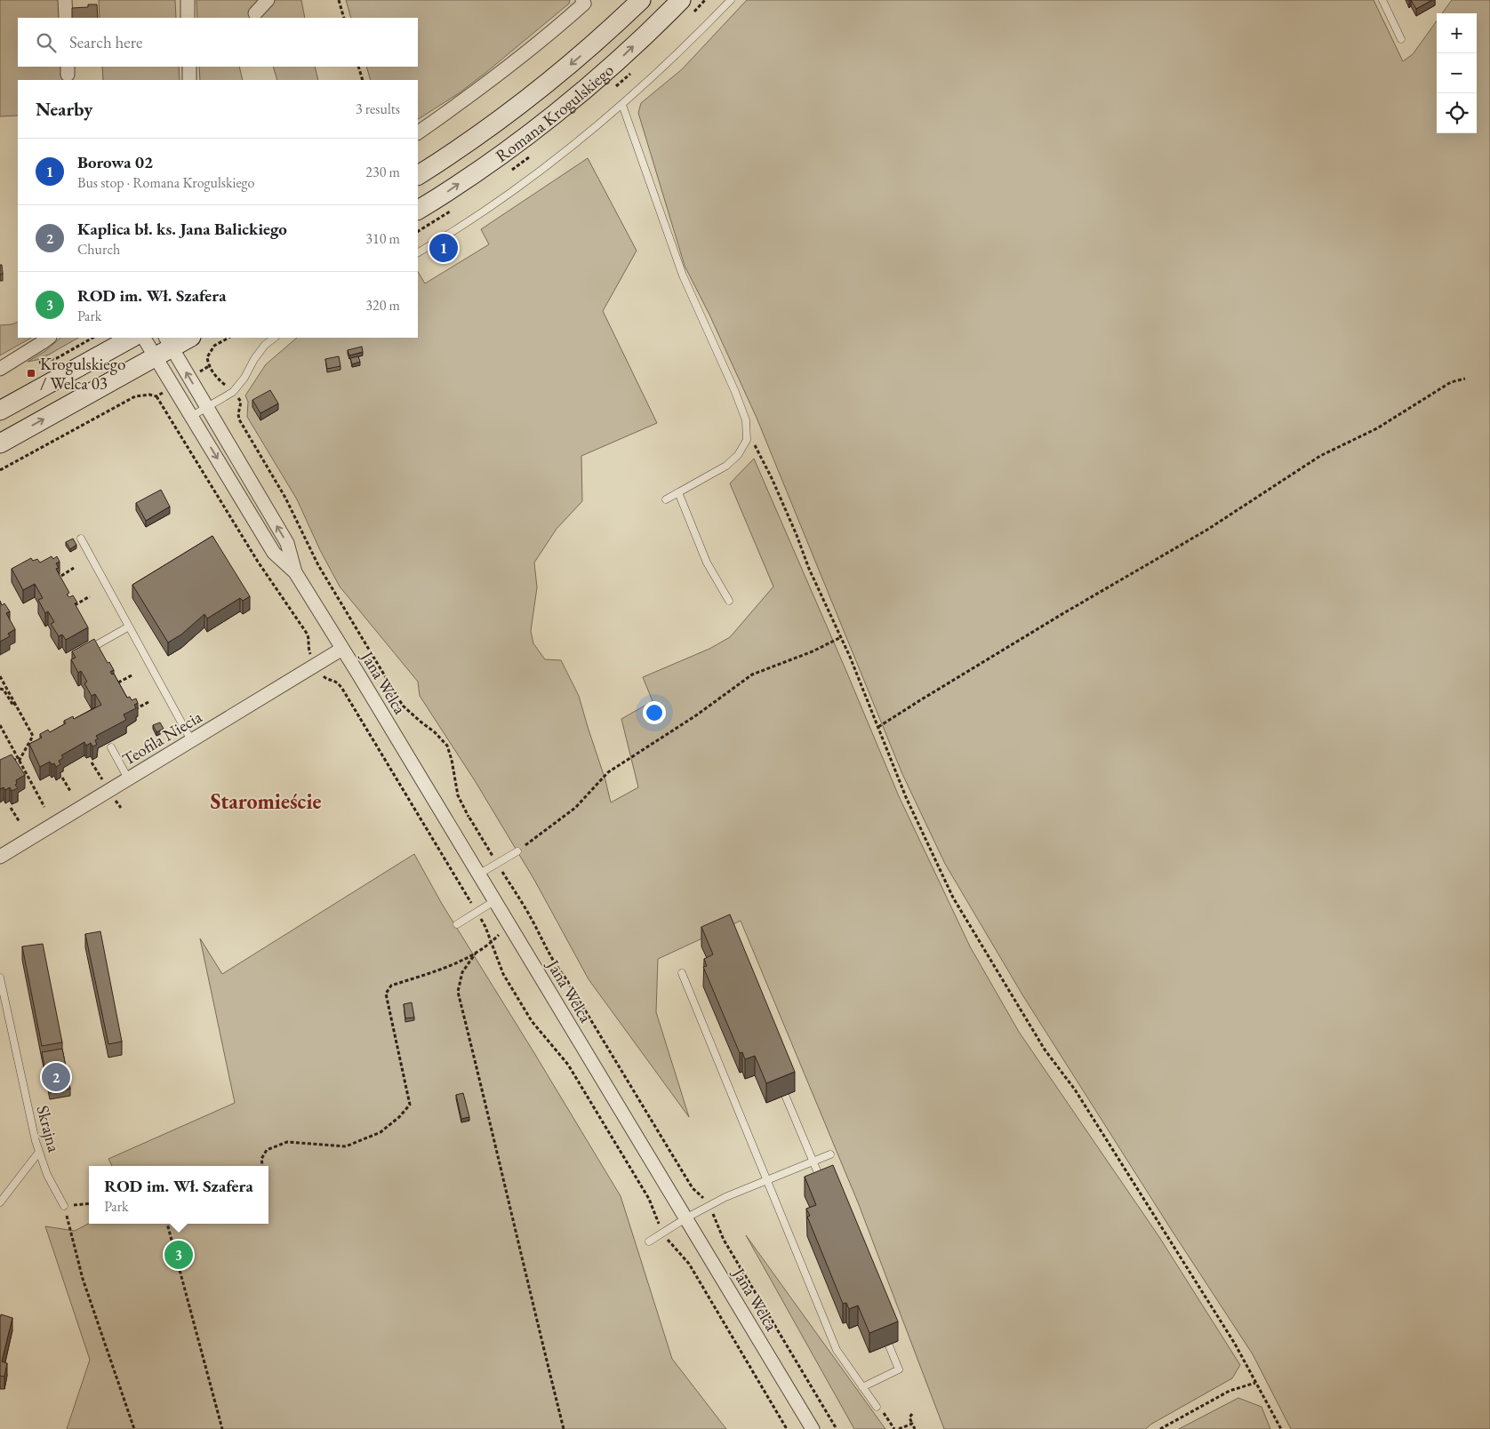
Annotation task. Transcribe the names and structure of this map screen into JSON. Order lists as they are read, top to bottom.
{
  "streets": {
    "main road": ["Romana Krogulskiego"],
    "street": ["Jana Welca", "Teofila Niecia"],
    "lane": ["Skrajna"]
  },
  "crossings": [
    ["Jana Welca", "Teofila Niecia"]
  ],
  "districts": ["Staromieście"],
  "places": {
    "transit": ["Krogulskiego / Welca 03"]
  },
  "page": {
    "map_buttons": ["+", "−"],
    "search": "Search here",
    "heading": ["Nearby", "3 results"],
    "list": [
      {
        "mark": "1",
        "name": "Borowa 02",
        "note": "Bus stop · Romana Krogulskiego",
        "value": "230 m"
      },
      {
        "mark": "2",
        "name": "Kaplica bł. ks. Jana Balickiego",
        "note": "Church",
        "value": "310 m"
      },
      {
        "mark": "3",
        "name": "ROD im. Wł. Szafera",
        "note": "Park",
        "value": "320 m"
      }
    ],
    "pins": ["1", "2", "3"],
    "popup": ["ROD im. Wł. Szafera", "Park"]
  }
}
